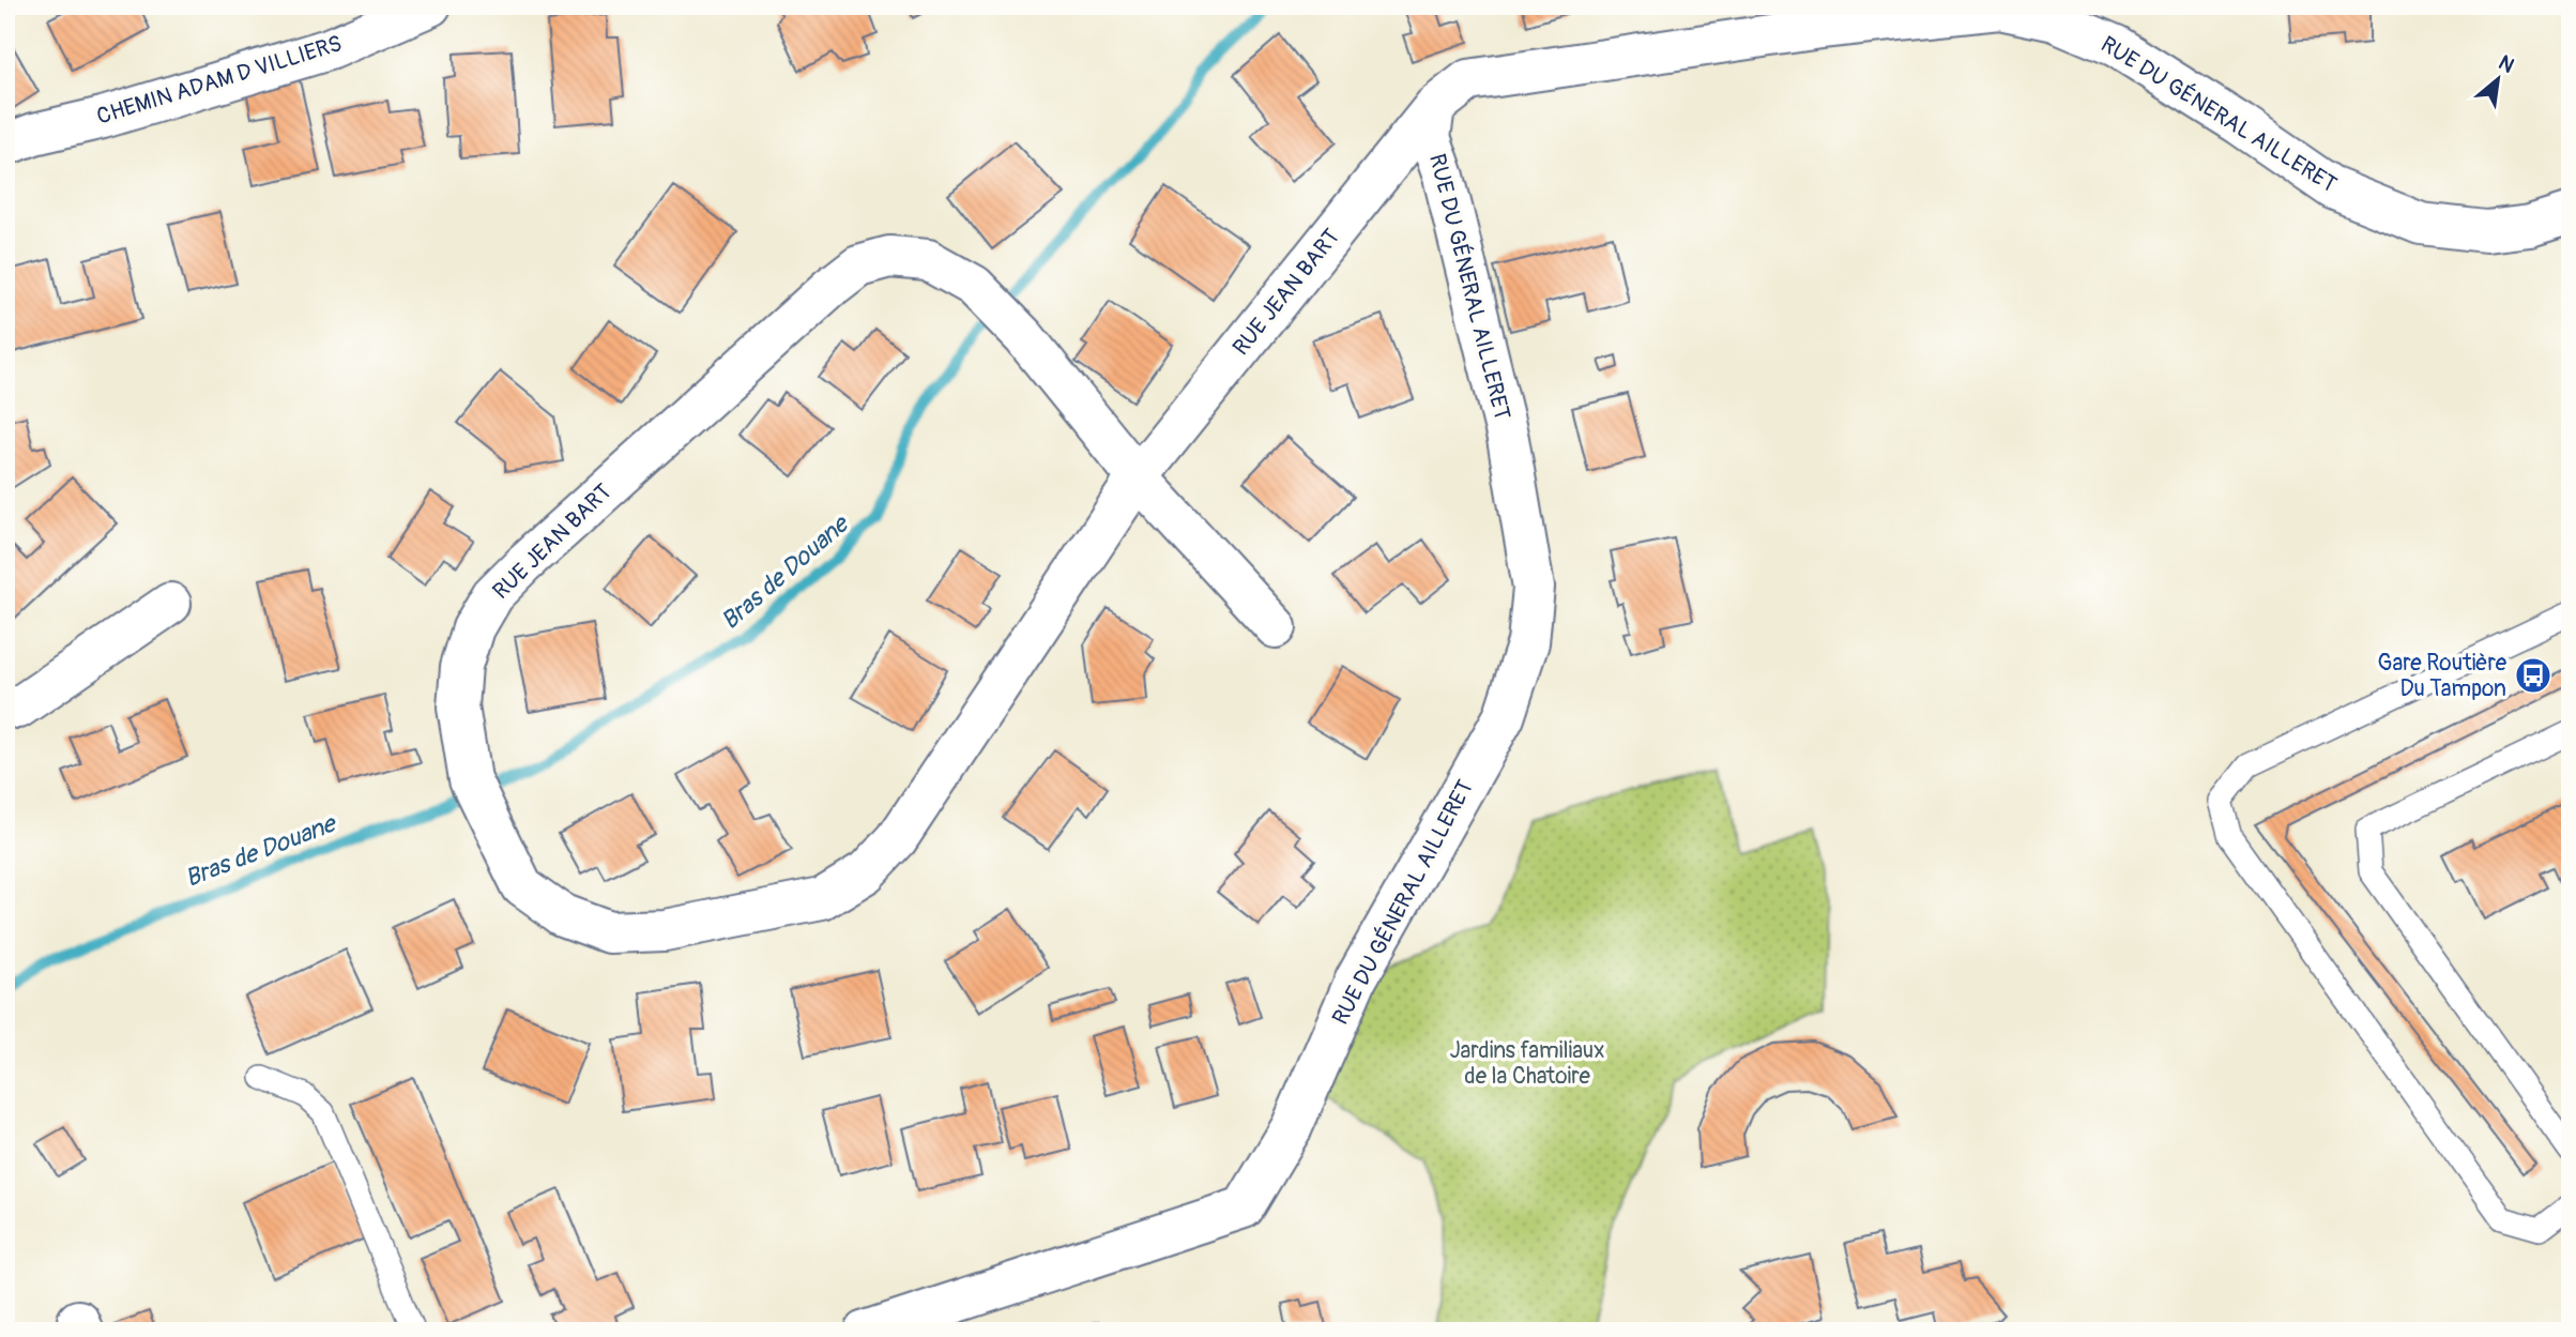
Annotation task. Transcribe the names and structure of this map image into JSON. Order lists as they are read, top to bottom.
{
  "streets": {
    "street": ["CHEMIN ADAM D VILLIERS", "RUE DU GÉNERAL AILLERET", "RUE JEAN BART"]
  },
  "crossings": [
    ["RUE DU GÉNERAL AILLERET", "RUE JEAN BART"]
  ],
  "water": ["Bras de Douane"],
  "parks": ["Jardins familiaux de la Chatoire"],
  "places": {
    "bus stop": ["Gare Routière Du Tampon"]
  },
  "north": "top right"
}
